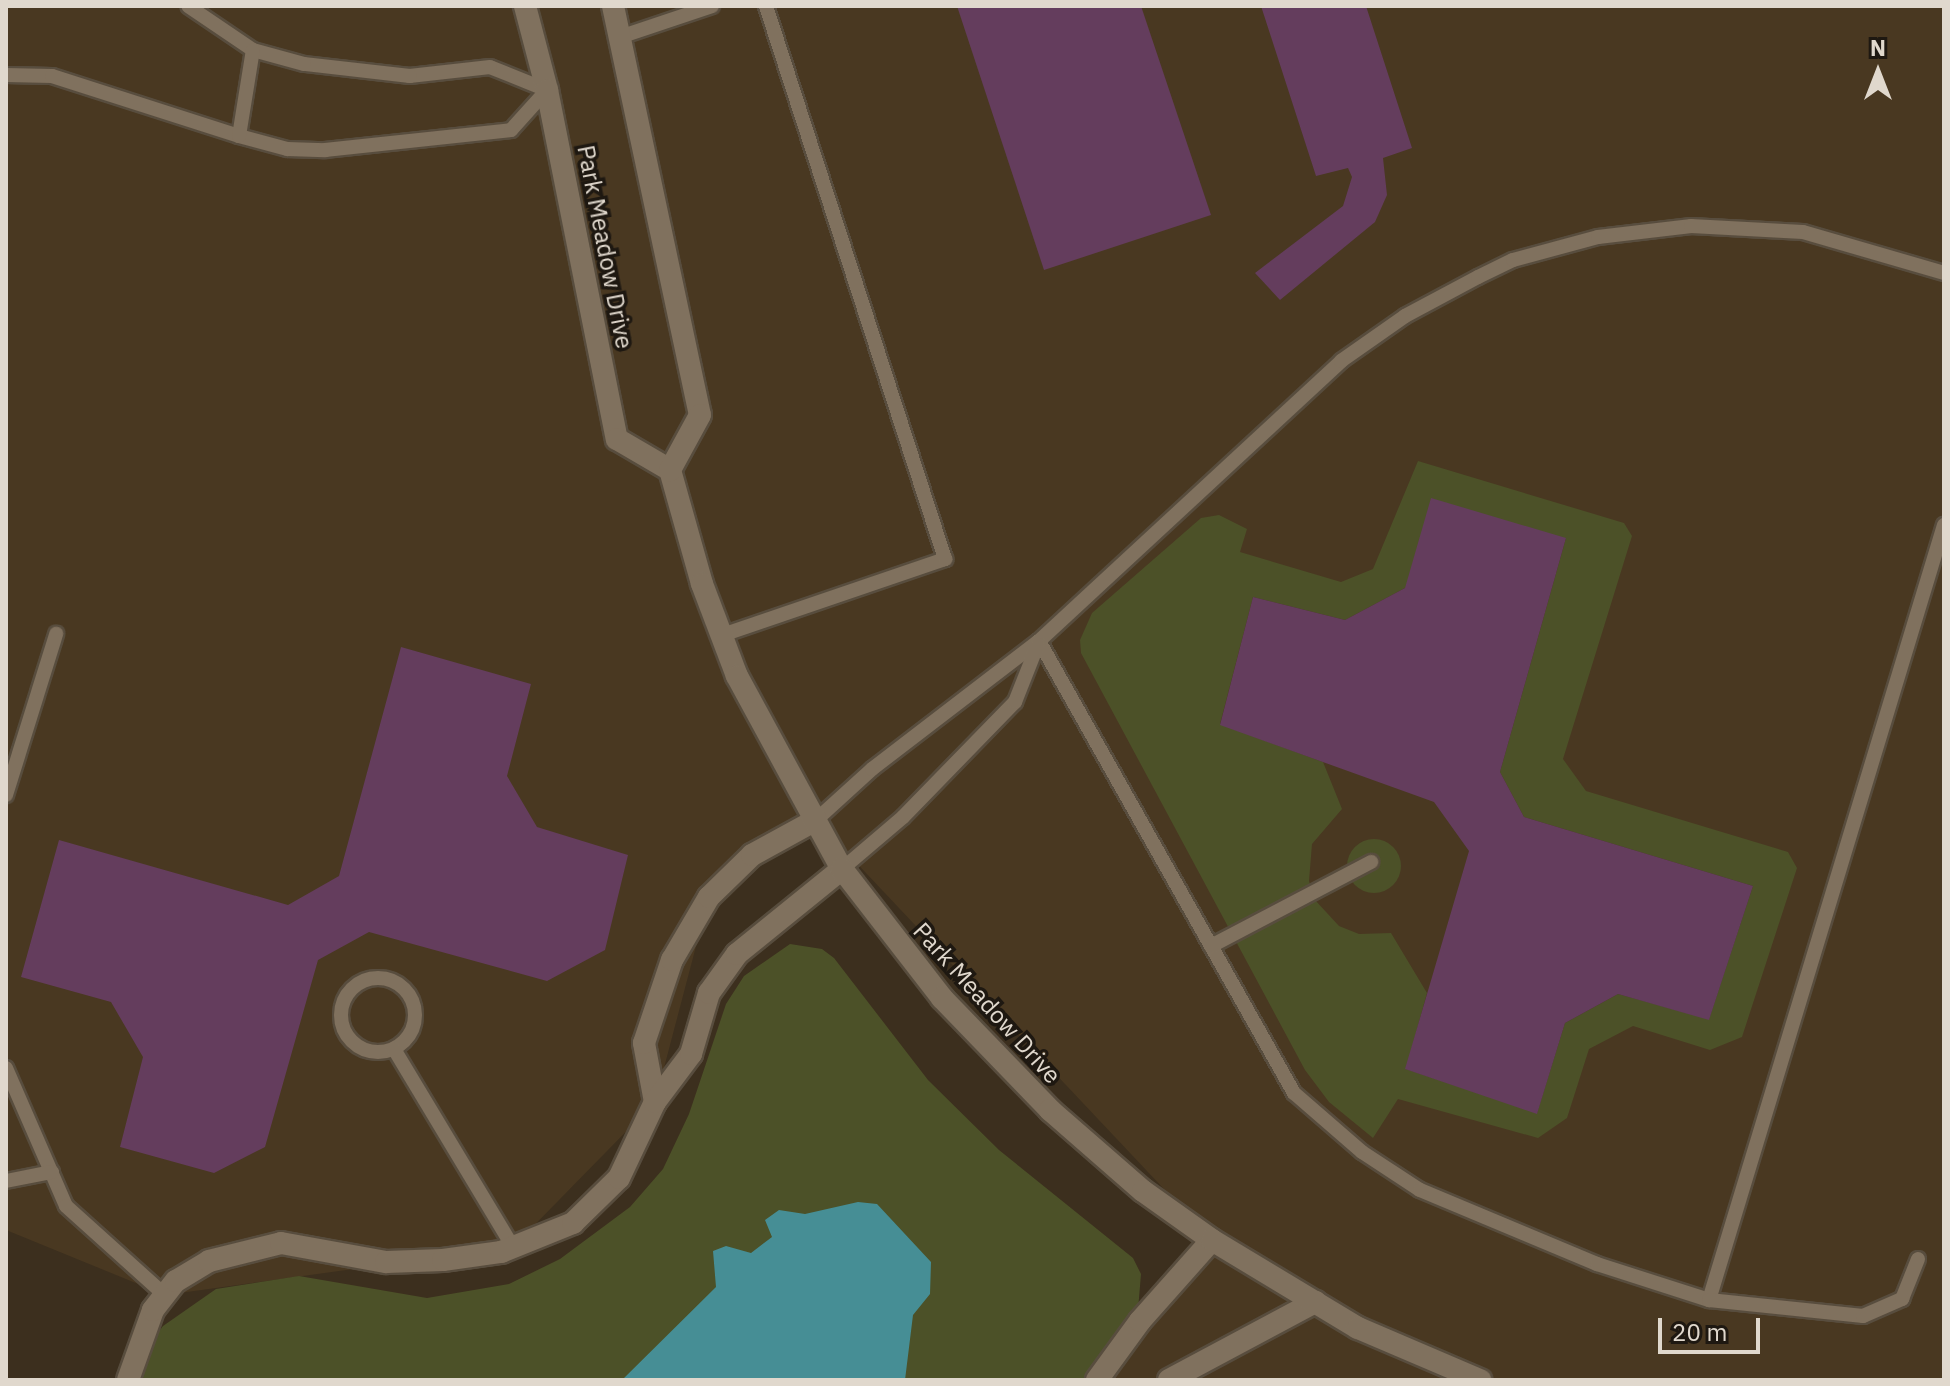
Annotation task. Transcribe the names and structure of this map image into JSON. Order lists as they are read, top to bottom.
{
  "streets": {
    "street": ["Park Meadow Drive"]
  },
  "scale_bar": "20 m",
  "north": "top"
}
